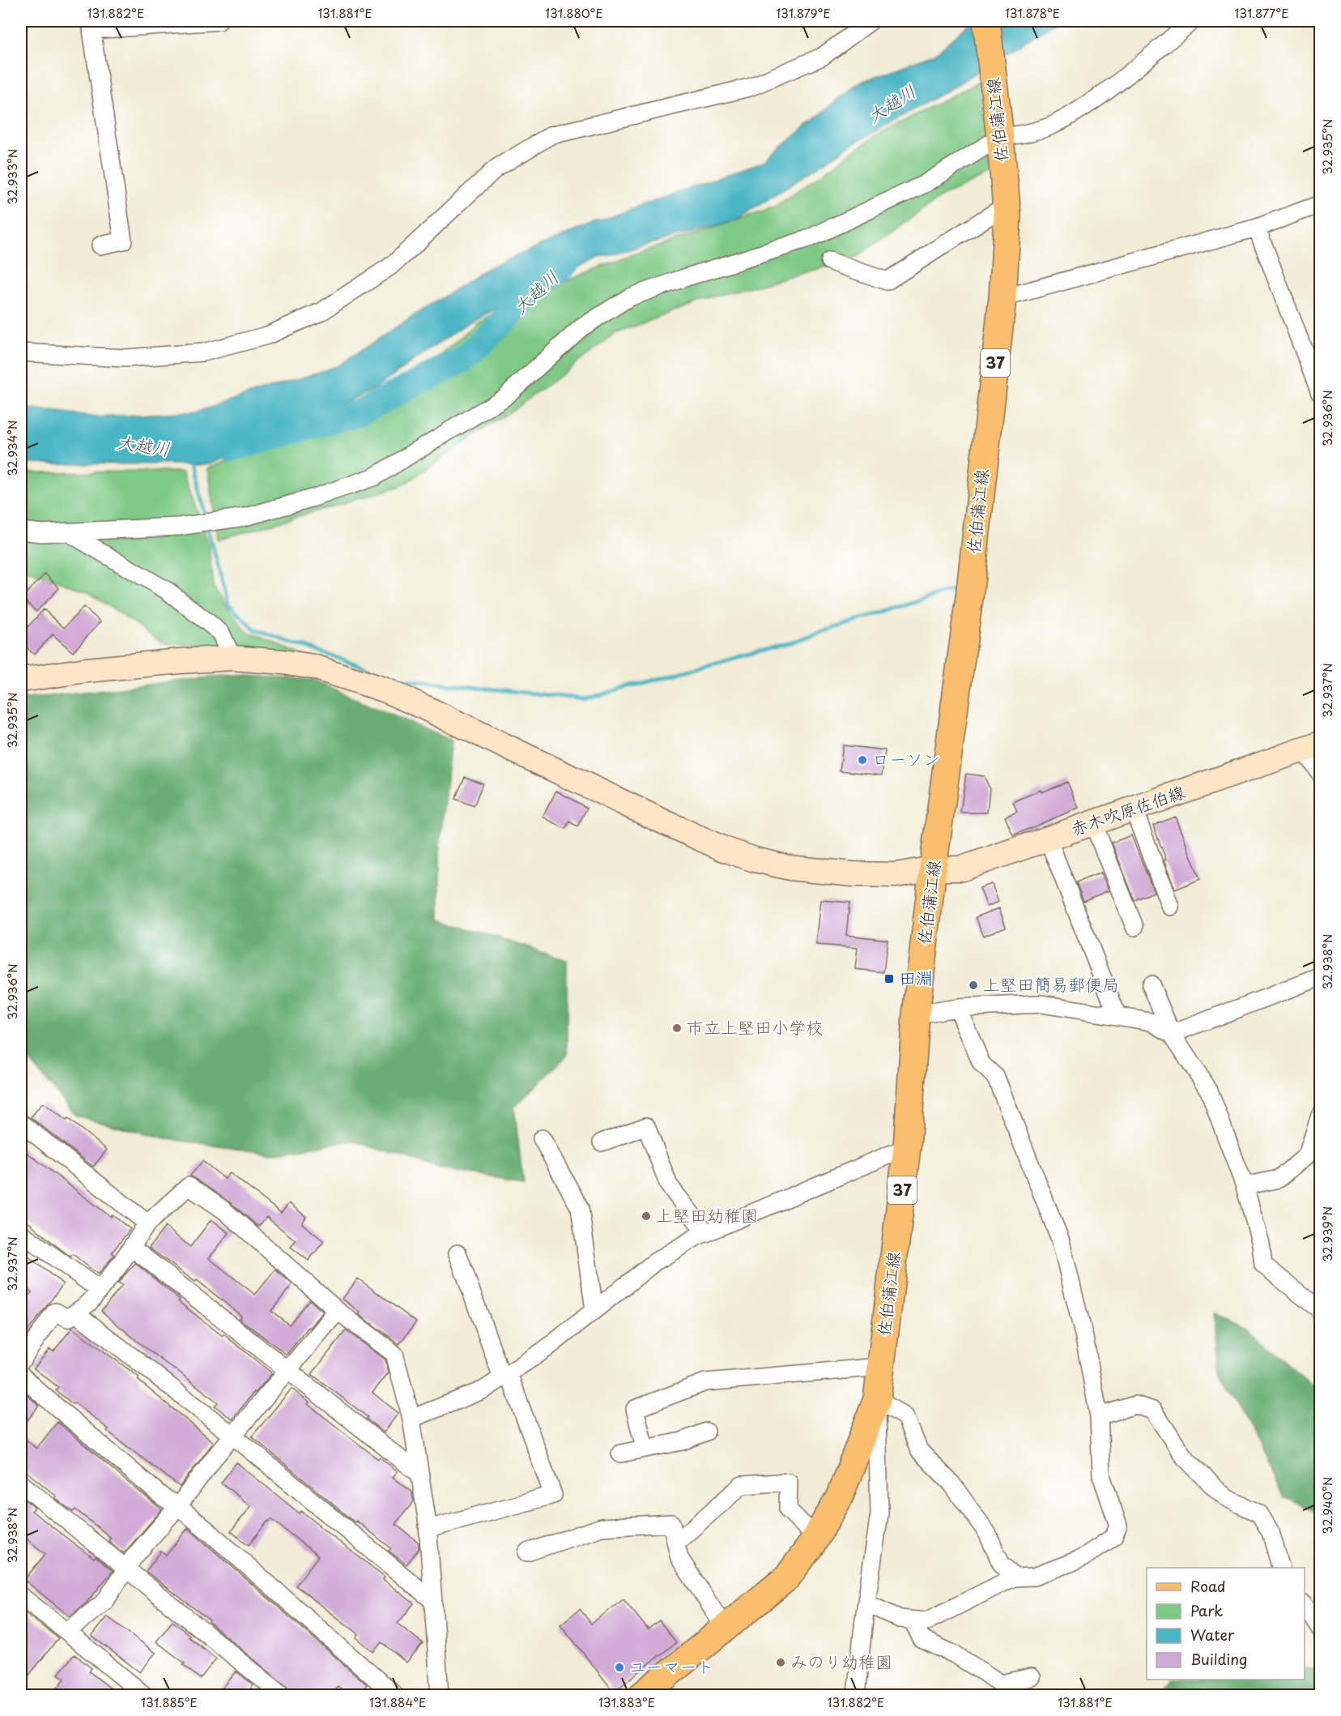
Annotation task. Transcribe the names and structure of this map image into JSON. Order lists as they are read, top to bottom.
{
  "streets": {
    "main road": ["佐伯蒲江線", "37"],
    "street": ["赤木吹原佐伯線"]
  },
  "crossings": [
    ["佐伯蒲江線", "赤木吹原佐伯線"]
  ],
  "water": ["大越川"],
  "places": {
    "other": [
      "ローソン",
      "上堅田簡易郵便局",
      "市立上堅田小学校",
      "上堅田幼稚園",
      "みのり幼稚園",
      "ユーマート"
    ],
    "transit": ["田淵"]
  },
  "legend": [
    "Road",
    "Park",
    "Water",
    "Building"
  ],
  "coordinates": [
    "131.882°E",
    "131.881°E",
    "131.880°E",
    "131.879°E",
    "131.878°E",
    "131.877°E",
    "32.935°N",
    "32.933°N",
    "32.936°N",
    "32.934°N",
    "32.937°N",
    "32.938°N",
    "32.939°N",
    "32.940°N",
    "131.885°E",
    "131.884°E",
    "131.883°E"
  ]
}
